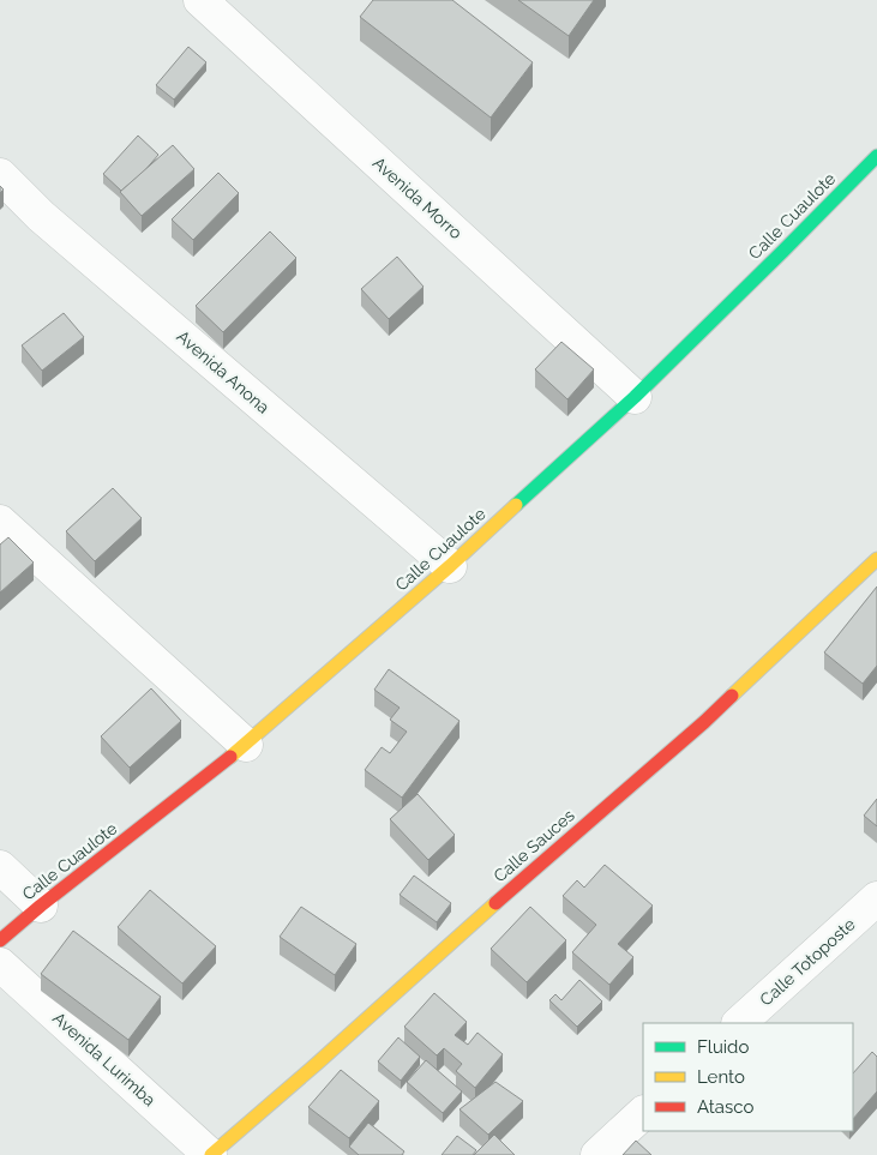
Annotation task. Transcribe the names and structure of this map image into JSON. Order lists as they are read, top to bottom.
{
  "streets": {
    "street": [
      "Avenida Morro",
      "Calle Cuaulote",
      "Avenida Anona",
      "Calle Sauces",
      "Calle Totoposte",
      "Avenida Lurimba"
    ]
  },
  "crossings": [
    ["Avenida Morro", "Calle Cuaulote"],
    ["Calle Cuaulote", "Avenida Anona"],
    ["Calle Sauces", "Avenida Lurimba"]
  ],
  "legend": ["Fluido", "Lento", "Atasco"]
}
